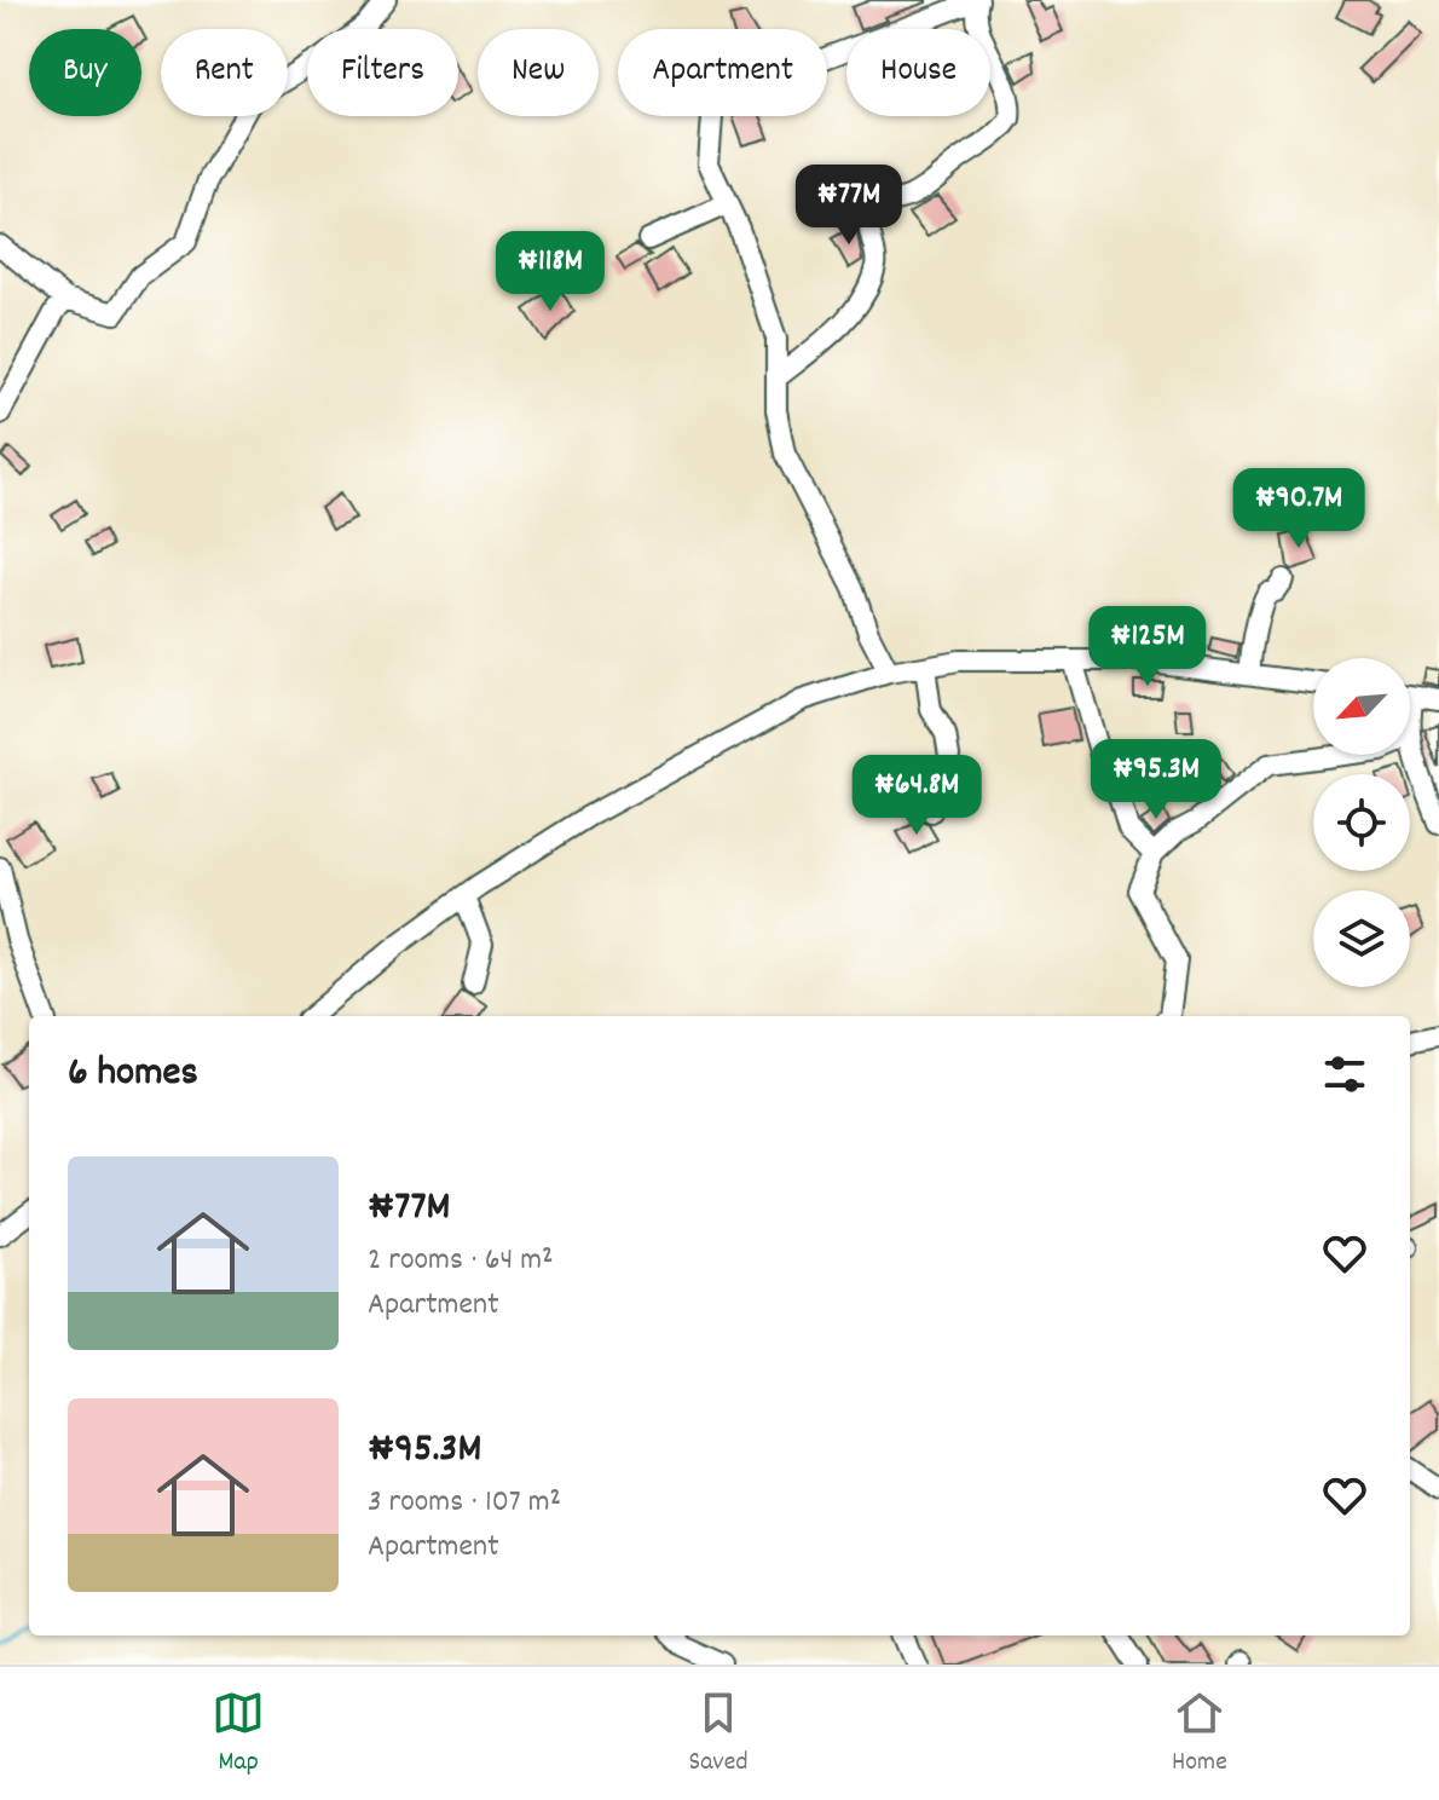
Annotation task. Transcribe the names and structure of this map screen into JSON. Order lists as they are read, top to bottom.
{
  "north": "bottom left",
  "page": {
    "chip": [
      "Buy",
      "Rent",
      "Filters",
      "New",
      "Apartment",
      "House"
    ],
    "price": [
      "₦77M",
      "₦118M",
      "₦90.7M",
      "₦125M",
      "₦95.3M",
      "₦64.8M"
    ],
    "heading": "6 homes",
    "list": [
      {
        "name": "₦77M",
        "note": "2 rooms · 64 m² · Apartment"
      },
      {
        "name": "₦95.3M",
        "note": "3 rooms · 107 m² · Apartment"
      }
    ],
    "tabs": ["Map", "Saved", "Home"]
  }
}
